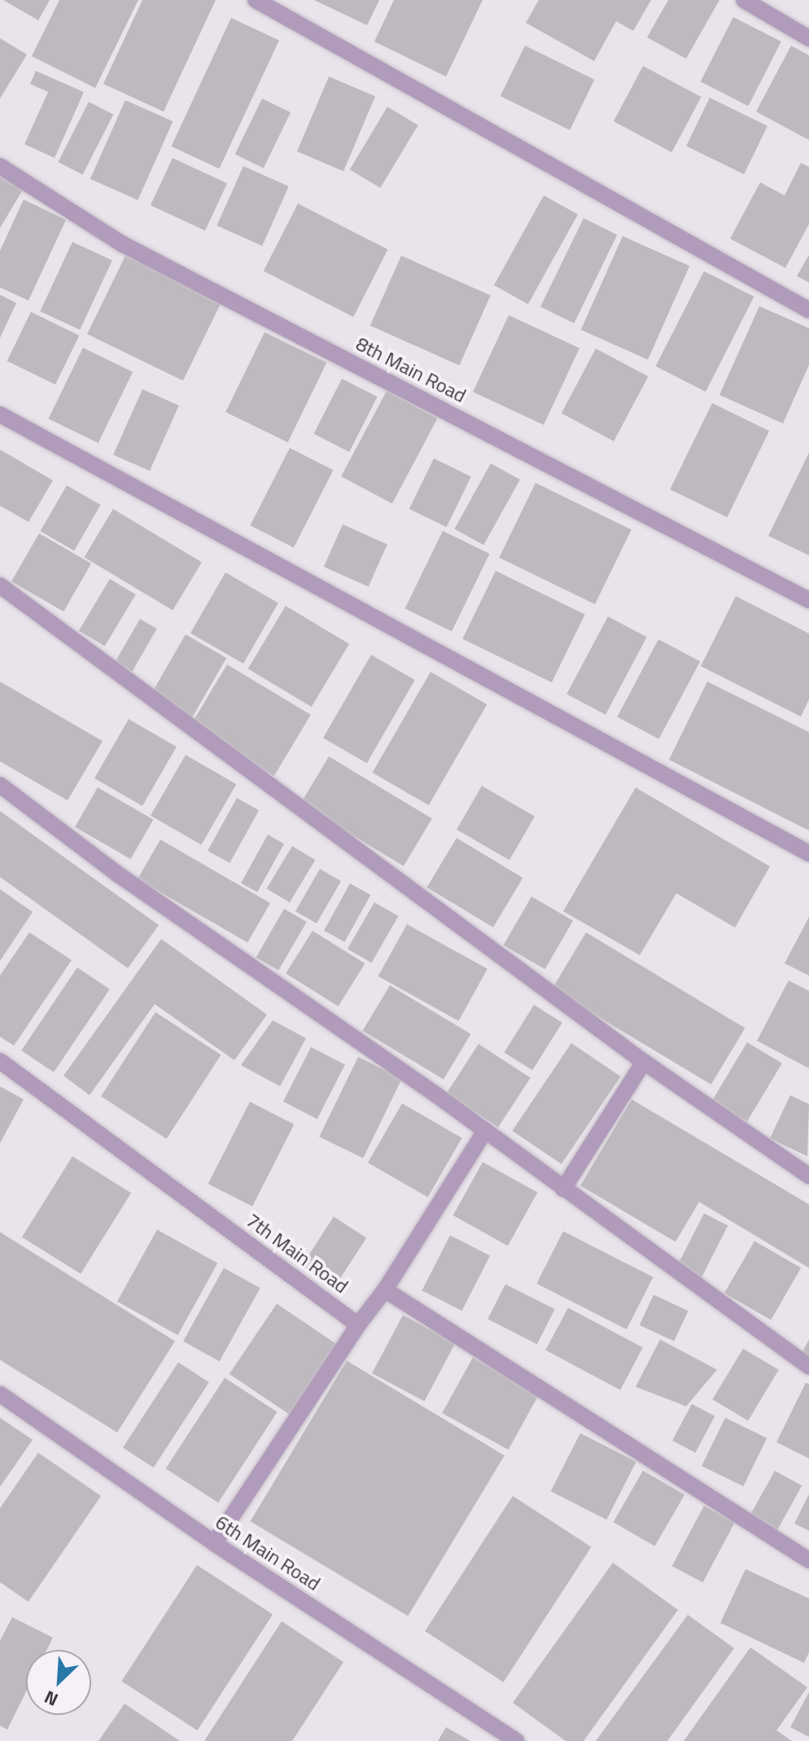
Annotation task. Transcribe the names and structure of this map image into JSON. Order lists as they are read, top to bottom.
{
  "streets": {
    "street": ["8th Main Road", "7th Main Road", "6th Main Road"]
  },
  "north": "bottom left"
}
